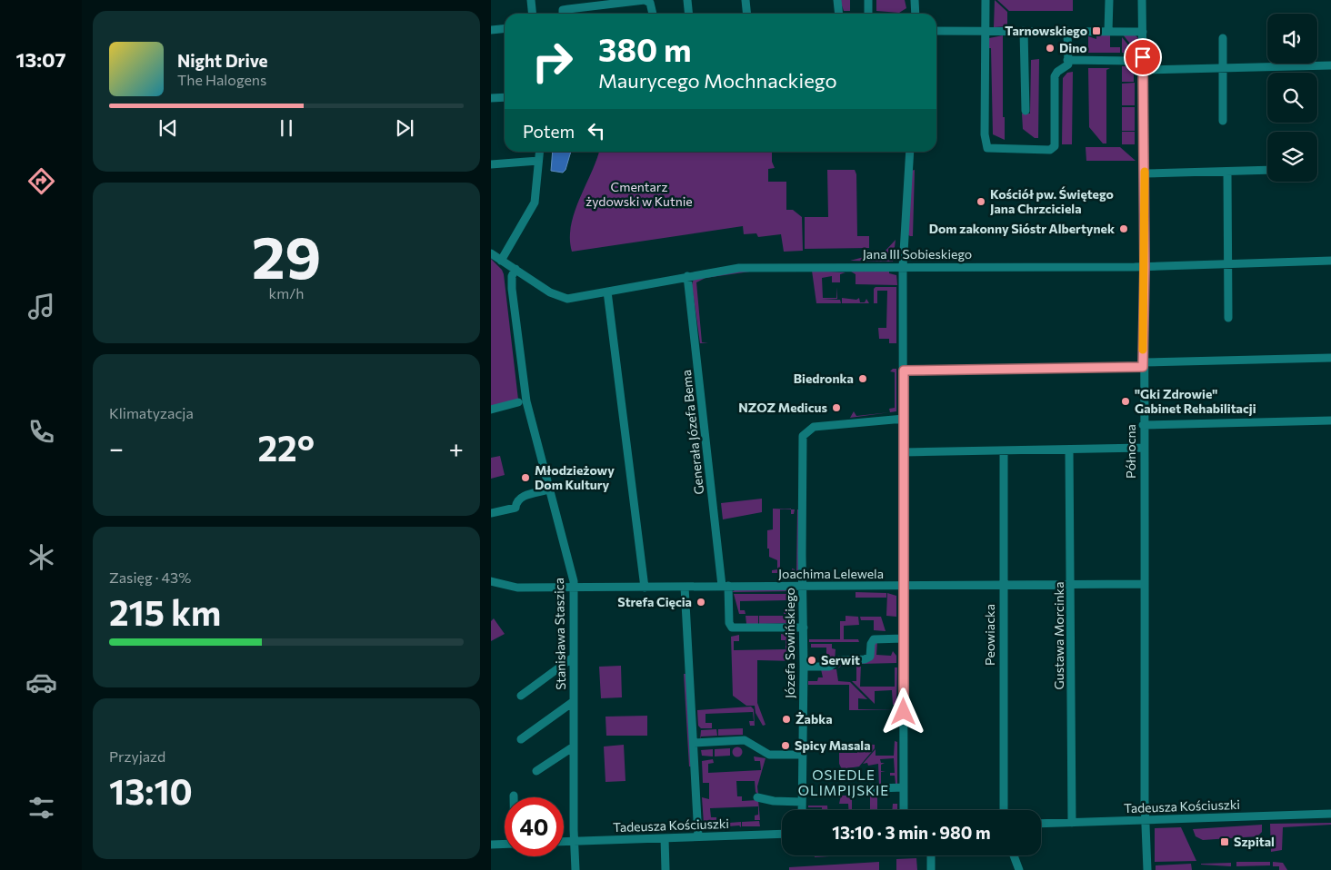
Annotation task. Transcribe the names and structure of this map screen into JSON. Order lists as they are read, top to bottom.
{
  "streets": {
    "street": [
      "Jana III Sobieskiego",
      "Generała Józefa Bema",
      "Północna",
      "Joachima Lelewela",
      "Stanisława Staszica",
      "Peowiacka",
      "Gustawa Morcinka",
      "Józefa Sowińskiego",
      "Tadeusza Kościuszki"
    ]
  },
  "crossings": [
    ["Jana III Sobieskiego", "Generała Józefa Bema"],
    ["Jana III Sobieskiego", "Północna"],
    ["Jana III Sobieskiego", "Stanisława Staszica"],
    ["Generała Józefa Bema", "Joachima Lelewela"],
    ["Generała Józefa Bema", "Józefa Sowińskiego"],
    ["Północna", "Joachima Lelewela"],
    ["Północna", "Tadeusza Kościuszki"],
    ["Joachima Lelewela", "Stanisława Staszica"],
    ["Joachima Lelewela", "Peowiacka"],
    ["Joachima Lelewela", "Gustawa Morcinka"],
    ["Joachima Lelewela", "Józefa Sowińskiego"],
    ["Stanisława Staszica", "Tadeusza Kościuszki"],
    ["Gustawa Morcinka", "Tadeusza Kościuszki"]
  ],
  "districts": ["OSIEDLE OLIMPIJSKIE"],
  "parks": ["Cmentarz żydowski w Kutnie"],
  "places": {
    "transit": ["Tarnowskiego", "Szpital"],
    "other": [
      "Dino",
      "Kościół pw. Świętego Jana Chrzciciela",
      "Dom zakonny Sióstr Albertynek",
      "Biedronka",
      "\"Gki Zdrowie\" Gabinet Rehabilitacji",
      "NZOZ Medicus",
      "Młodzieżowy Dom Kultury",
      "Strefa Cięcia",
      "Serwit",
      "Żabka",
      "Spicy Masala"
    ]
  },
  "page": {
    "tabs": "13:07",
    "turn": ["380 m", "Maurycego Mochnackiego"],
    "song": ["Night Drive", "The Halogens"],
    "then": "Potem",
    "tile": [
      ["29", "km/h"],
      "Klimatyzacja",
      ["Zasięg · 43%", "215 km"],
      ["Przyjazd", "13:10"]
    ],
    "heat": ["−", "22°", "+"],
    "limit": "40",
    "trip": "13:10 · 3 min · 980 m"
  }
}
